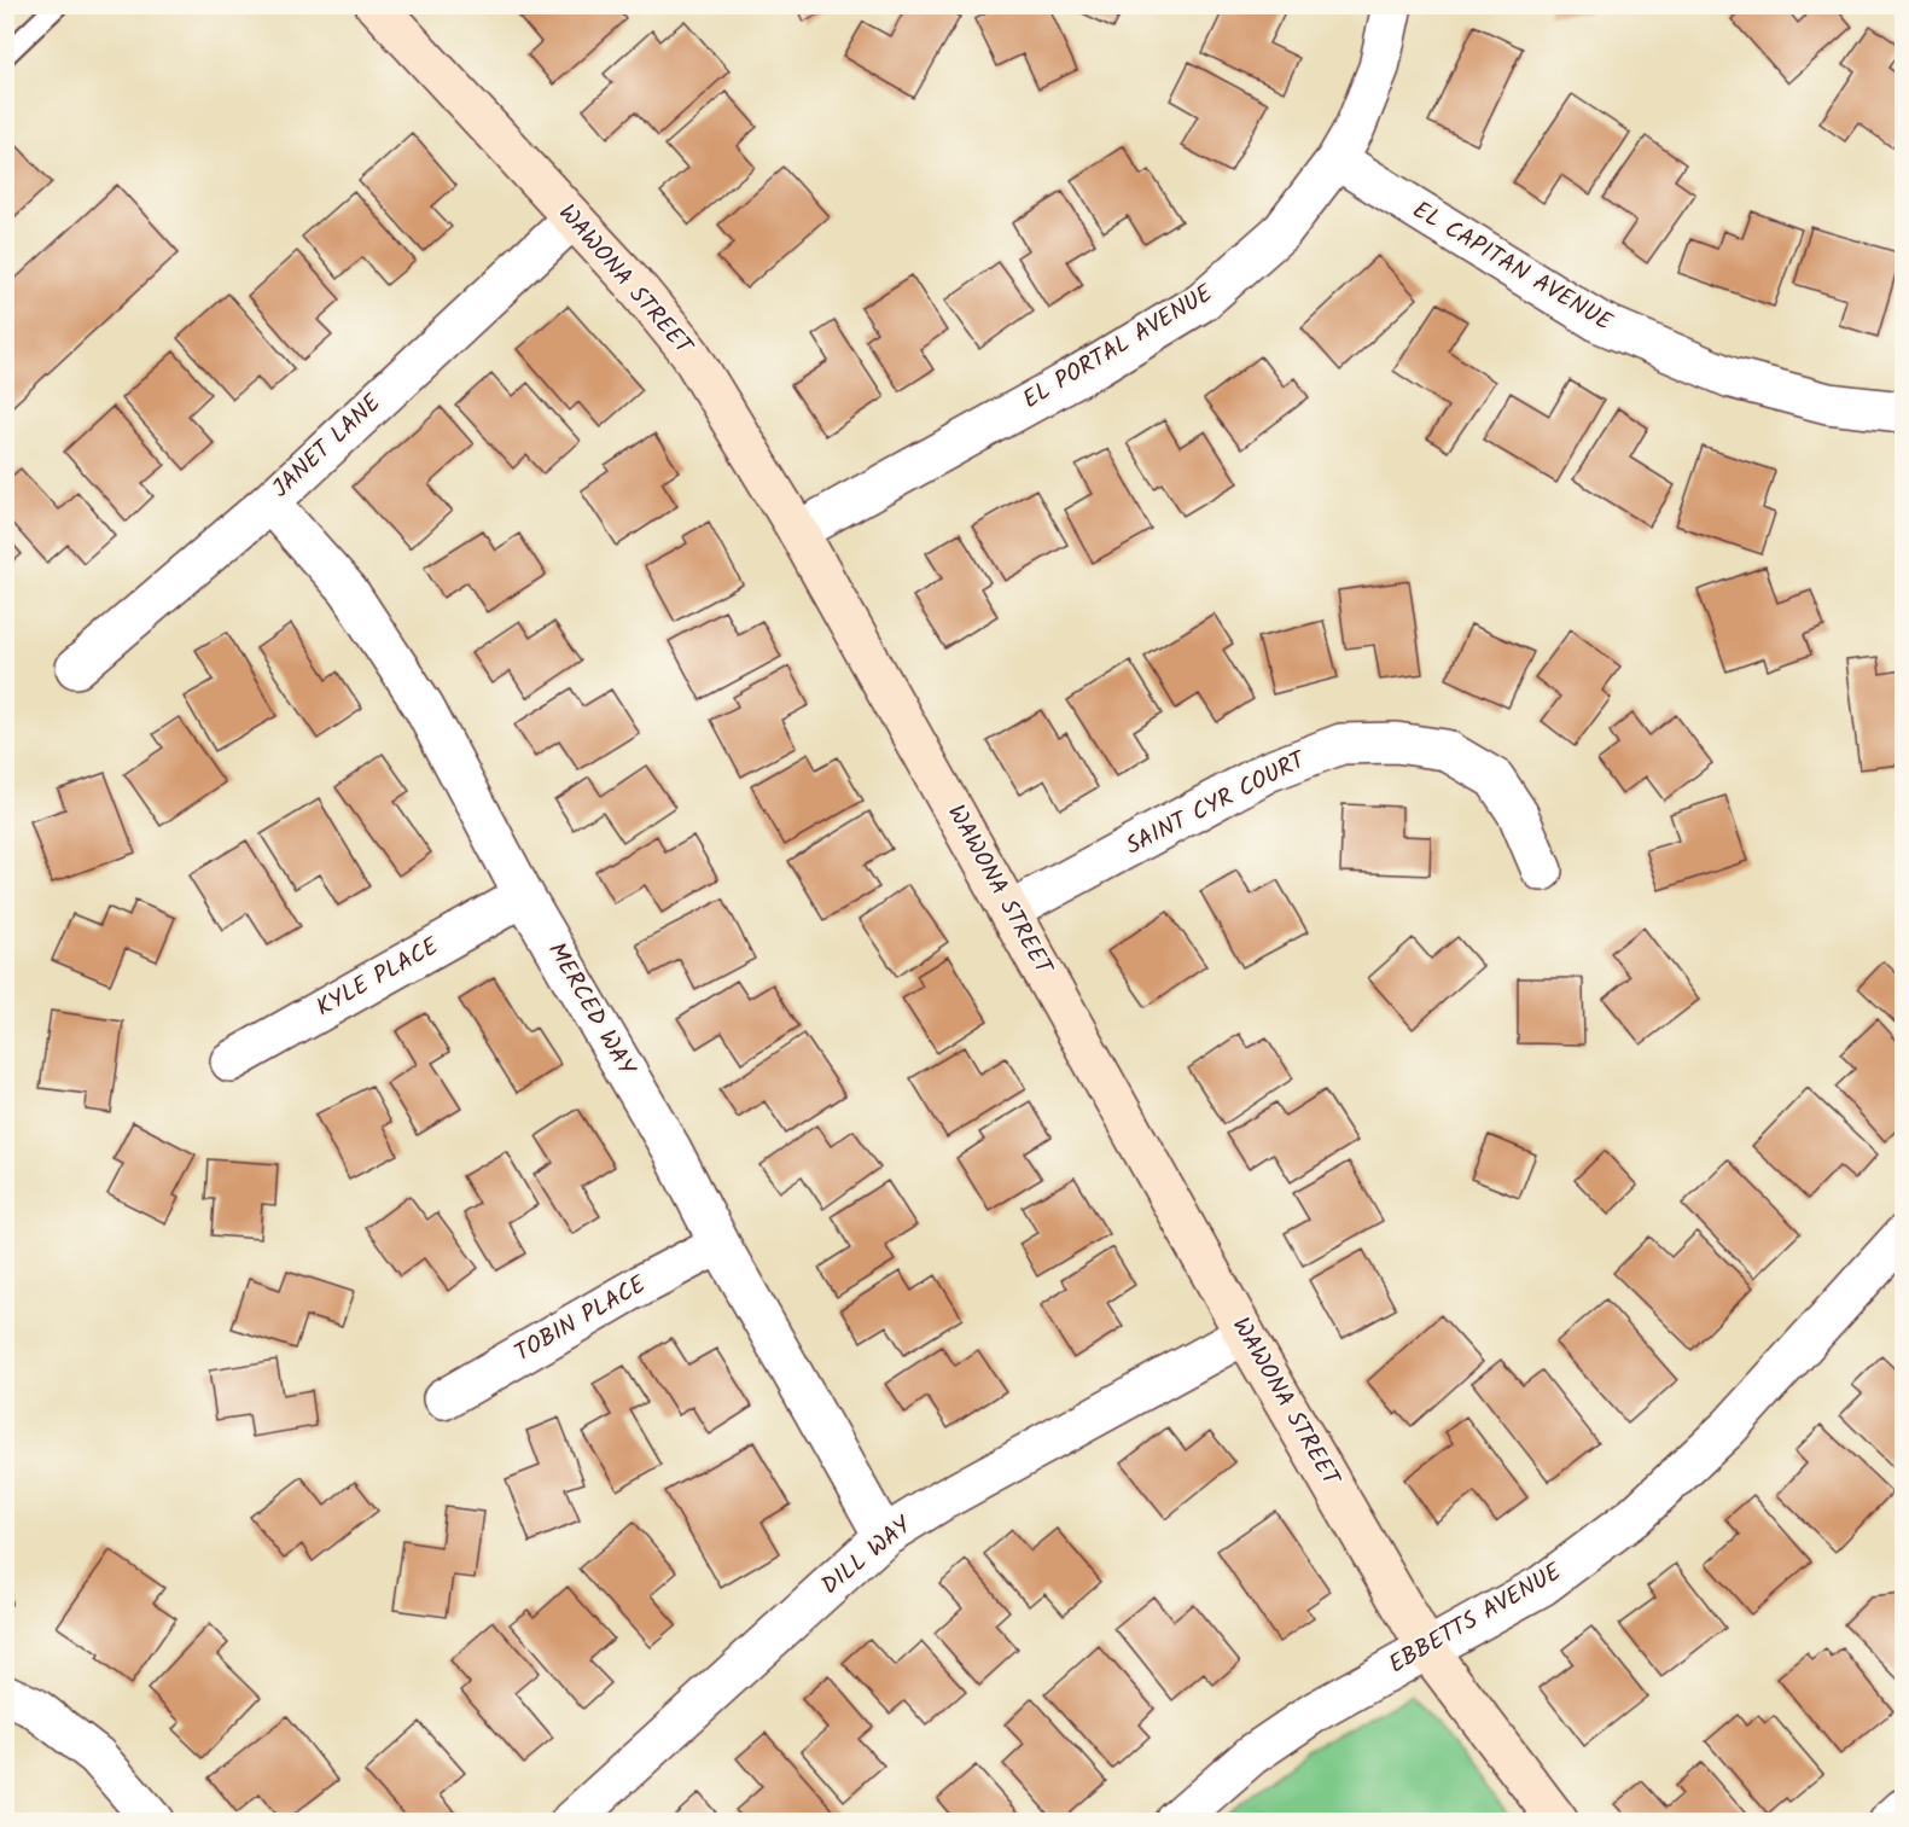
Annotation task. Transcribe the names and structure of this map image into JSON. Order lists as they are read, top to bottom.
{
  "streets": {
    "street": [
      "EL CAPITAN AVENUE",
      "WAWONA STREET",
      "EL PORTAL AVENUE",
      "JANET LANE",
      "SAINT CYR COURT",
      "KYLE PLACE",
      "MERCED WAY",
      "TOBIN PLACE",
      "DILL WAY",
      "EBBETTS AVENUE"
    ]
  },
  "crossings": [
    ["EL CAPITAN AVENUE", "EL PORTAL AVENUE"],
    ["WAWONA STREET", "EL PORTAL AVENUE"],
    ["WAWONA STREET", "JANET LANE"],
    ["WAWONA STREET", "SAINT CYR COURT"],
    ["WAWONA STREET", "DILL WAY"],
    ["WAWONA STREET", "EBBETTS AVENUE"],
    ["JANET LANE", "MERCED WAY"],
    ["KYLE PLACE", "MERCED WAY"],
    ["MERCED WAY", "TOBIN PLACE"],
    ["MERCED WAY", "DILL WAY"]
  ]
}
